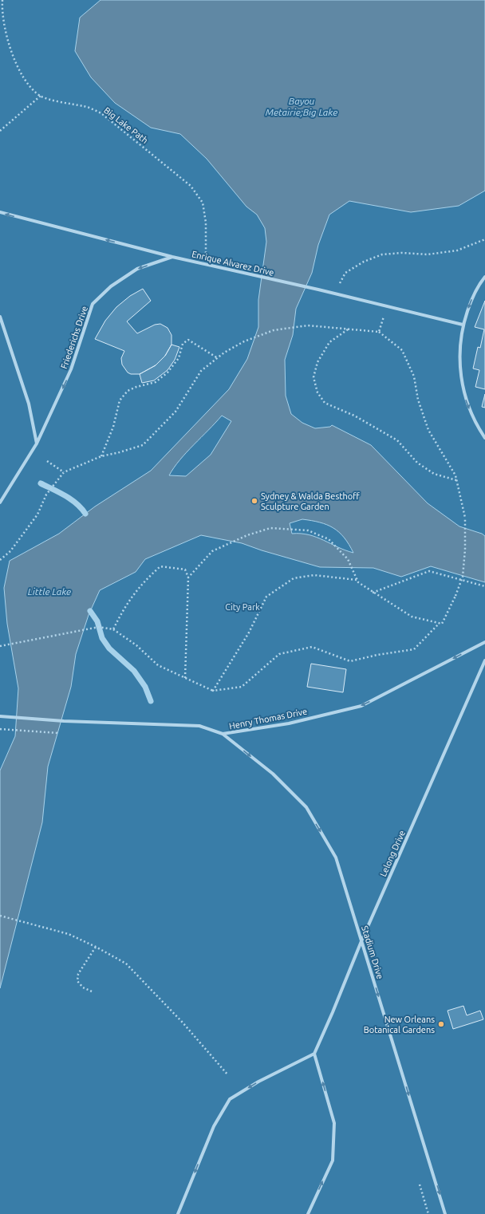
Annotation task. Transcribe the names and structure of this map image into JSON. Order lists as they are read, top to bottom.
{
  "streets": {
    "street": [
      "Enrique Alvarez Drive",
      "Friederichs Drive",
      "Henry Thomas Drive",
      "Lelong Drive",
      "Stadium Drive"
    ],
    "path": ["Big Lake Path"]
  },
  "crossings": [
    ["Enrique Alvarez Drive", "Friederichs Drive"],
    ["Henry Thomas Drive", "Stadium Drive"],
    ["Lelong Drive", "Stadium Drive"]
  ],
  "one_way": [
    "Enrique Alvarez Drive",
    "Friederichs Drive",
    "Henry Thomas Drive",
    "Stadium Drive"
  ],
  "water": ["Bayou Metairie;Big Lake", "Little Lake"],
  "parks": ["City Park"],
  "places": ["Sydney & Walda Besthoff Sculpture Garden", "New Orleans Botanical Gardens"]
}
